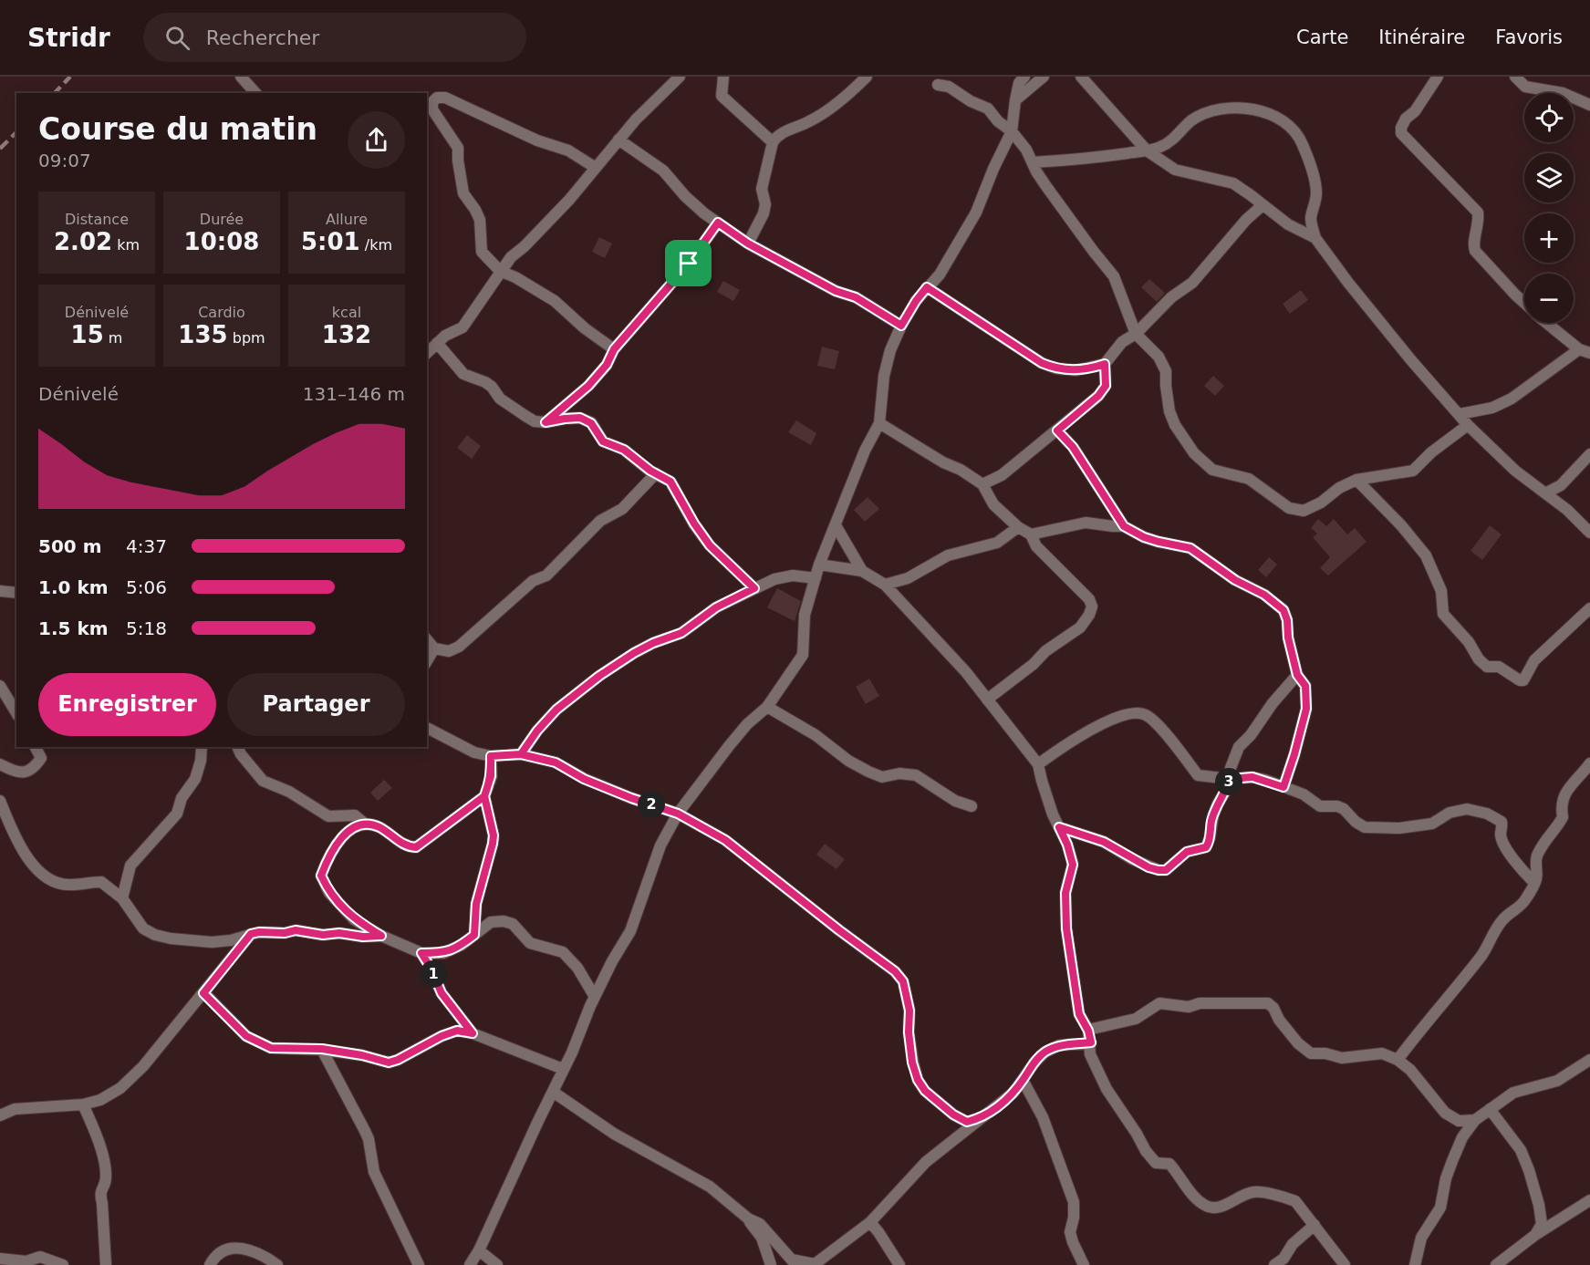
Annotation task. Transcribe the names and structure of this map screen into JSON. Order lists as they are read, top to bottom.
{
  "page": {
    "header": "Stridr",
    "search": "Rechercher",
    "nav": ["Carte", "Itinéraire", "Favoris"],
    "map_buttons": ["+", "−"],
    "heading": ["Course du matin", "09:07"],
    "stats": [
      ["Distance", "2.02 km"],
      ["Durée", "10:08"],
      ["Allure", "5:01 /km"],
      ["Dénivelé", "15 m"],
      ["Cardio", "135 bpm"],
      ["kcal", "132"]
    ],
    "chart": ["Dénivelé", "131–146 m"],
    "list": [
      {
        "name": "500 m",
        "note": "4:37"
      },
      {
        "name": "1.0 km",
        "note": "5:06"
      },
      {
        "name": "1.5 km",
        "note": "5:18"
      }
    ],
    "buttons": ["Enregistrer", "Partager"],
    "pins": ["3", "2", "1"]
  }
}
